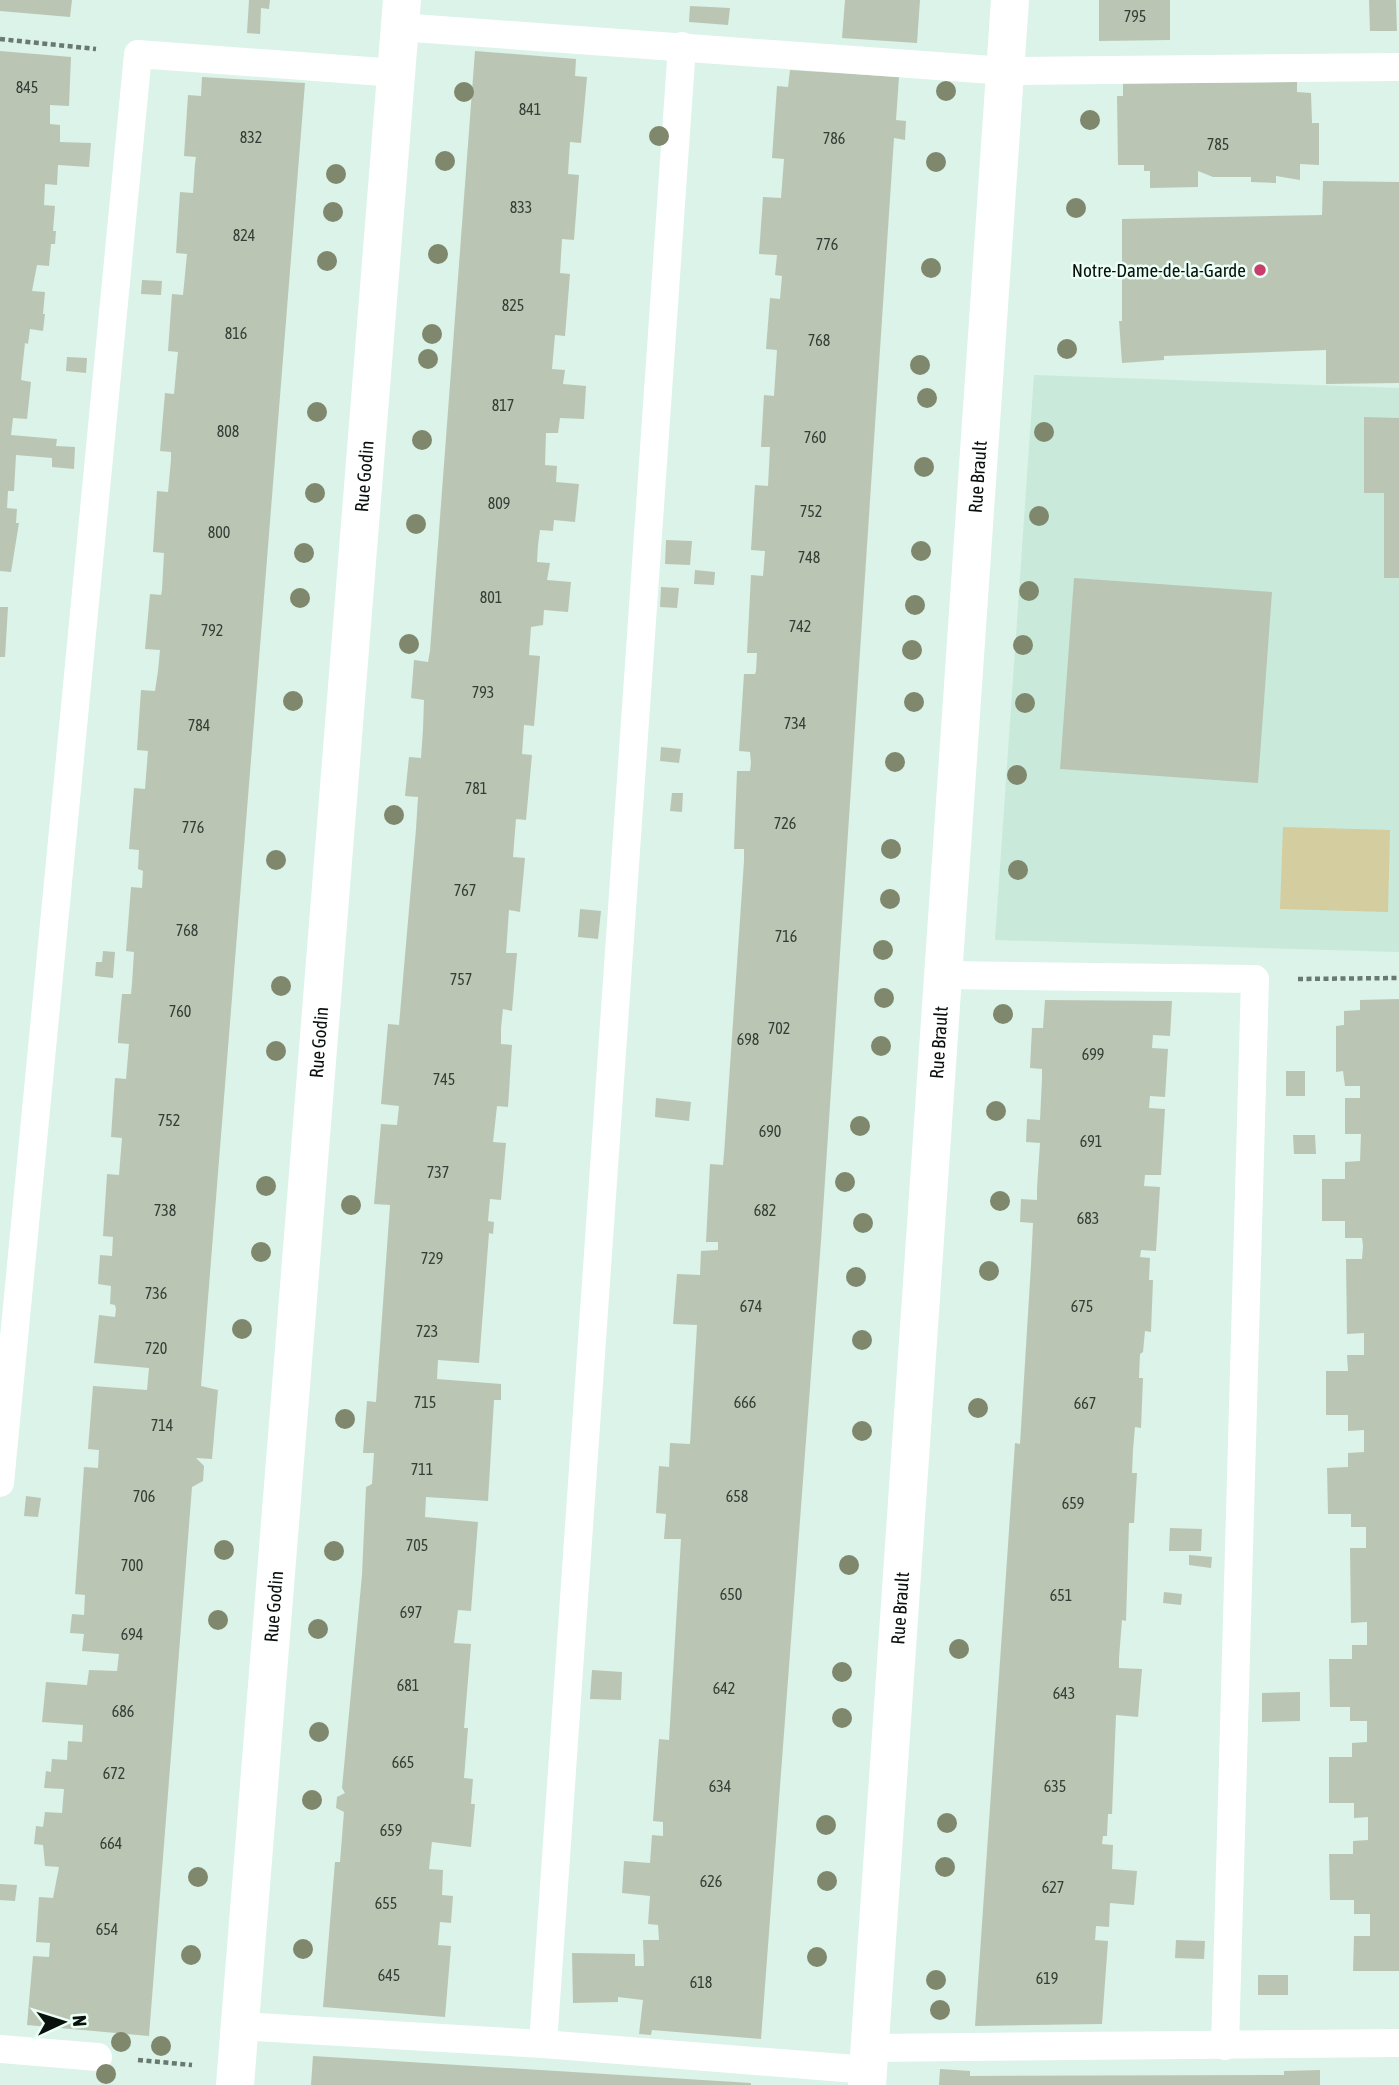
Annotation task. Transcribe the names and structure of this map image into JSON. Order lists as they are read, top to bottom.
{
  "streets": {
    "street": ["Rue Godin", "Rue Brault"]
  },
  "places": ["Notre-Dame-de-la-Garde"],
  "house_numbers": [
    "795",
    "845",
    "841",
    "832",
    "786",
    "785",
    "833",
    "824",
    "776",
    "825",
    "816",
    "768",
    "817",
    "808",
    "760",
    "809",
    "752",
    "800",
    "748",
    "801",
    "742",
    "792",
    "793",
    "734",
    "784",
    "781",
    "726",
    "776",
    "767",
    "768",
    "716",
    "757",
    "760",
    "702",
    "698",
    "699",
    "745",
    "752",
    "690",
    "691",
    "737",
    "738",
    "682",
    "683",
    "729",
    "736",
    "674",
    "675",
    "723",
    "720",
    "715",
    "666",
    "667",
    "714",
    "711",
    "706",
    "658",
    "659",
    "705",
    "700",
    "650",
    "651",
    "697",
    "694",
    "681",
    "642",
    "643",
    "686",
    "665",
    "672",
    "634",
    "635",
    "659",
    "664",
    "626",
    "627",
    "655",
    "654",
    "645",
    "619",
    "618"
  ],
  "north": "right"
}
